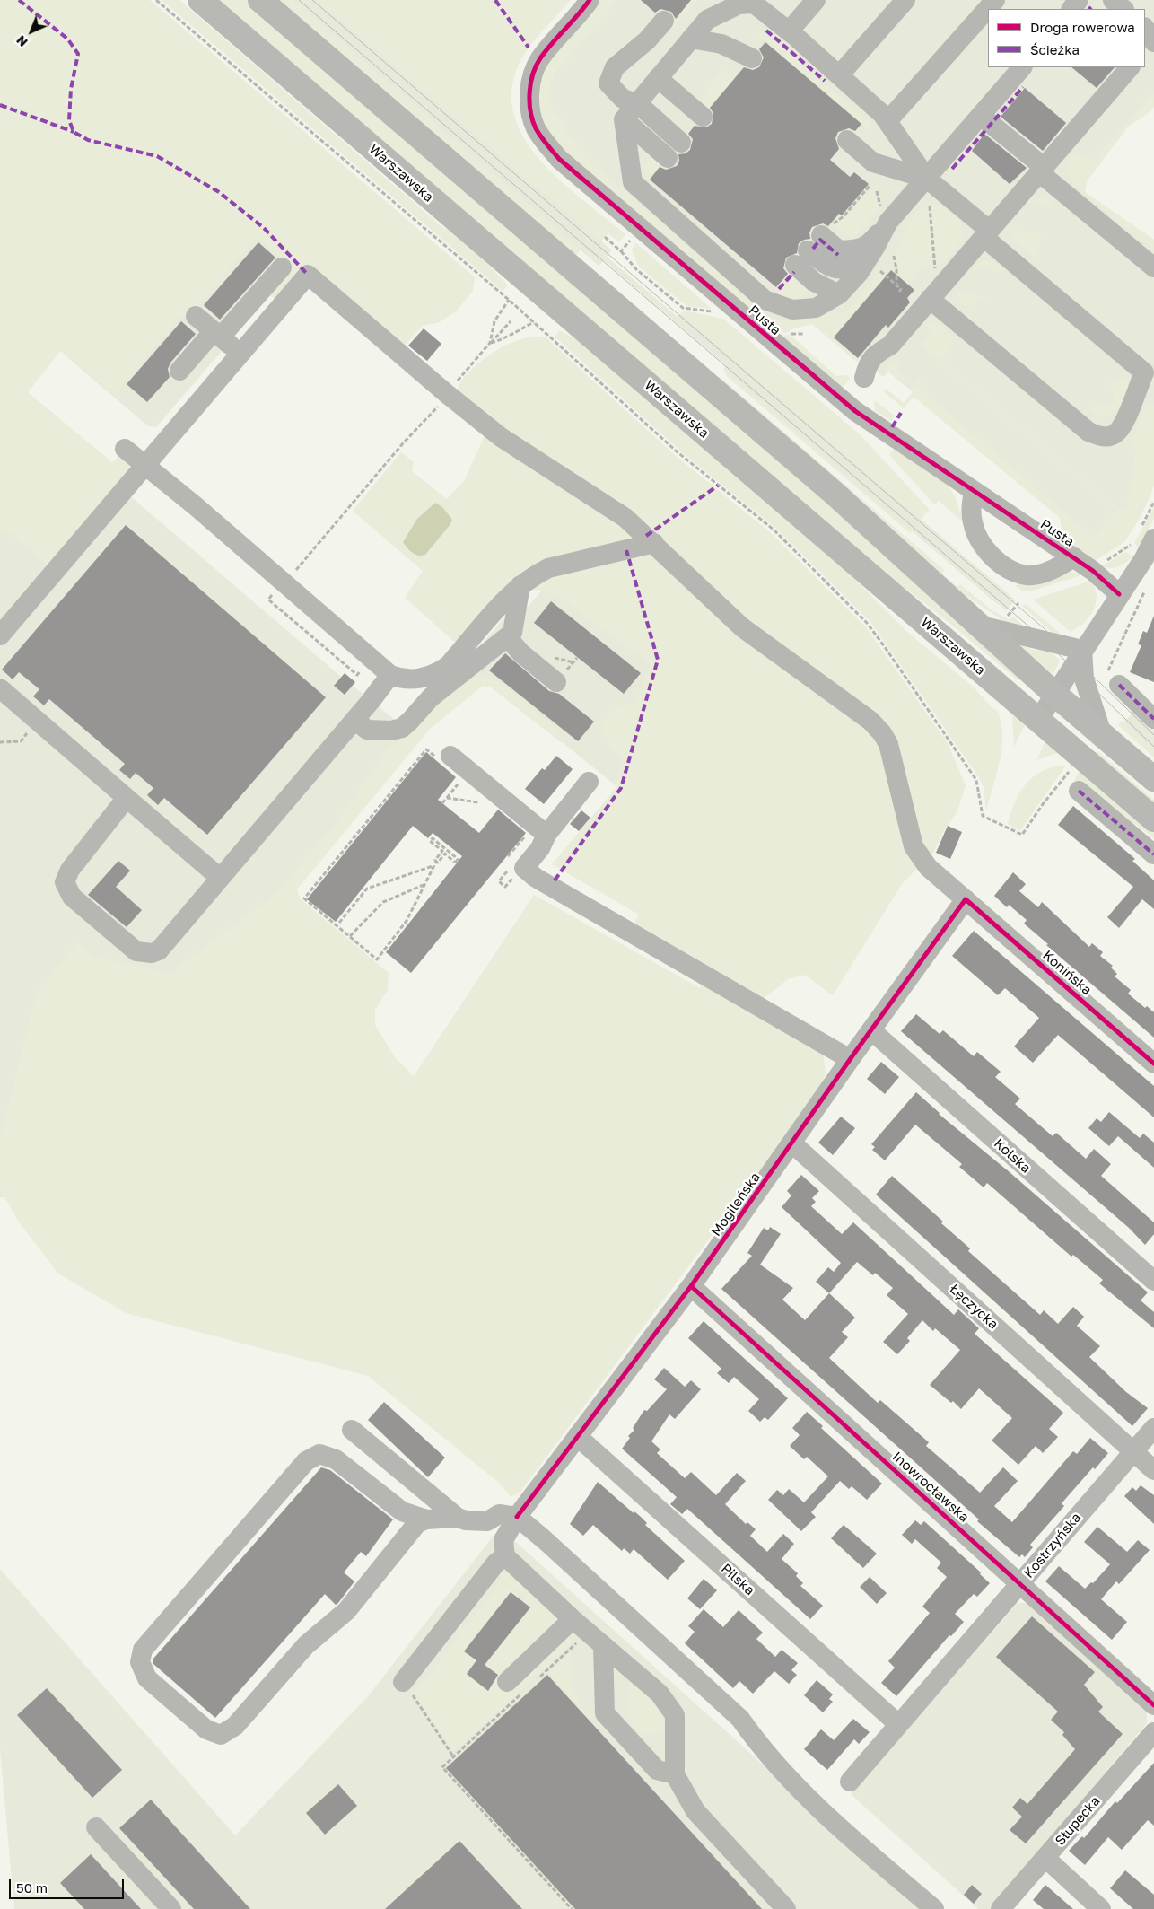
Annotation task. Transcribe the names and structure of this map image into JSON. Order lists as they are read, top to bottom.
{
  "streets": {
    "main road": ["Warszawska"],
    "street": [
      "Pusta",
      "Konińska",
      "Kolska",
      "Mogileńska",
      "Łęczycka",
      "Inowrocławska",
      "Kostrzyńska",
      "Pilska",
      "Słupecka"
    ]
  },
  "crossings": [
    ["Konińska", "Mogileńska"],
    ["Kolska", "Mogileńska"],
    ["Mogileńska", "Łęczycka"],
    ["Mogileńska", "Inowrocławska"],
    ["Mogileńska", "Pilska"],
    ["Łęczycka", "Kostrzyńska"],
    ["Inowrocławska", "Kostrzyńska"],
    ["Kostrzyńska", "Pilska"]
  ],
  "legend": ["Droga rowerowa", "Ścieżka"],
  "scale_bar": "50 m",
  "north": "bottom left"
}
